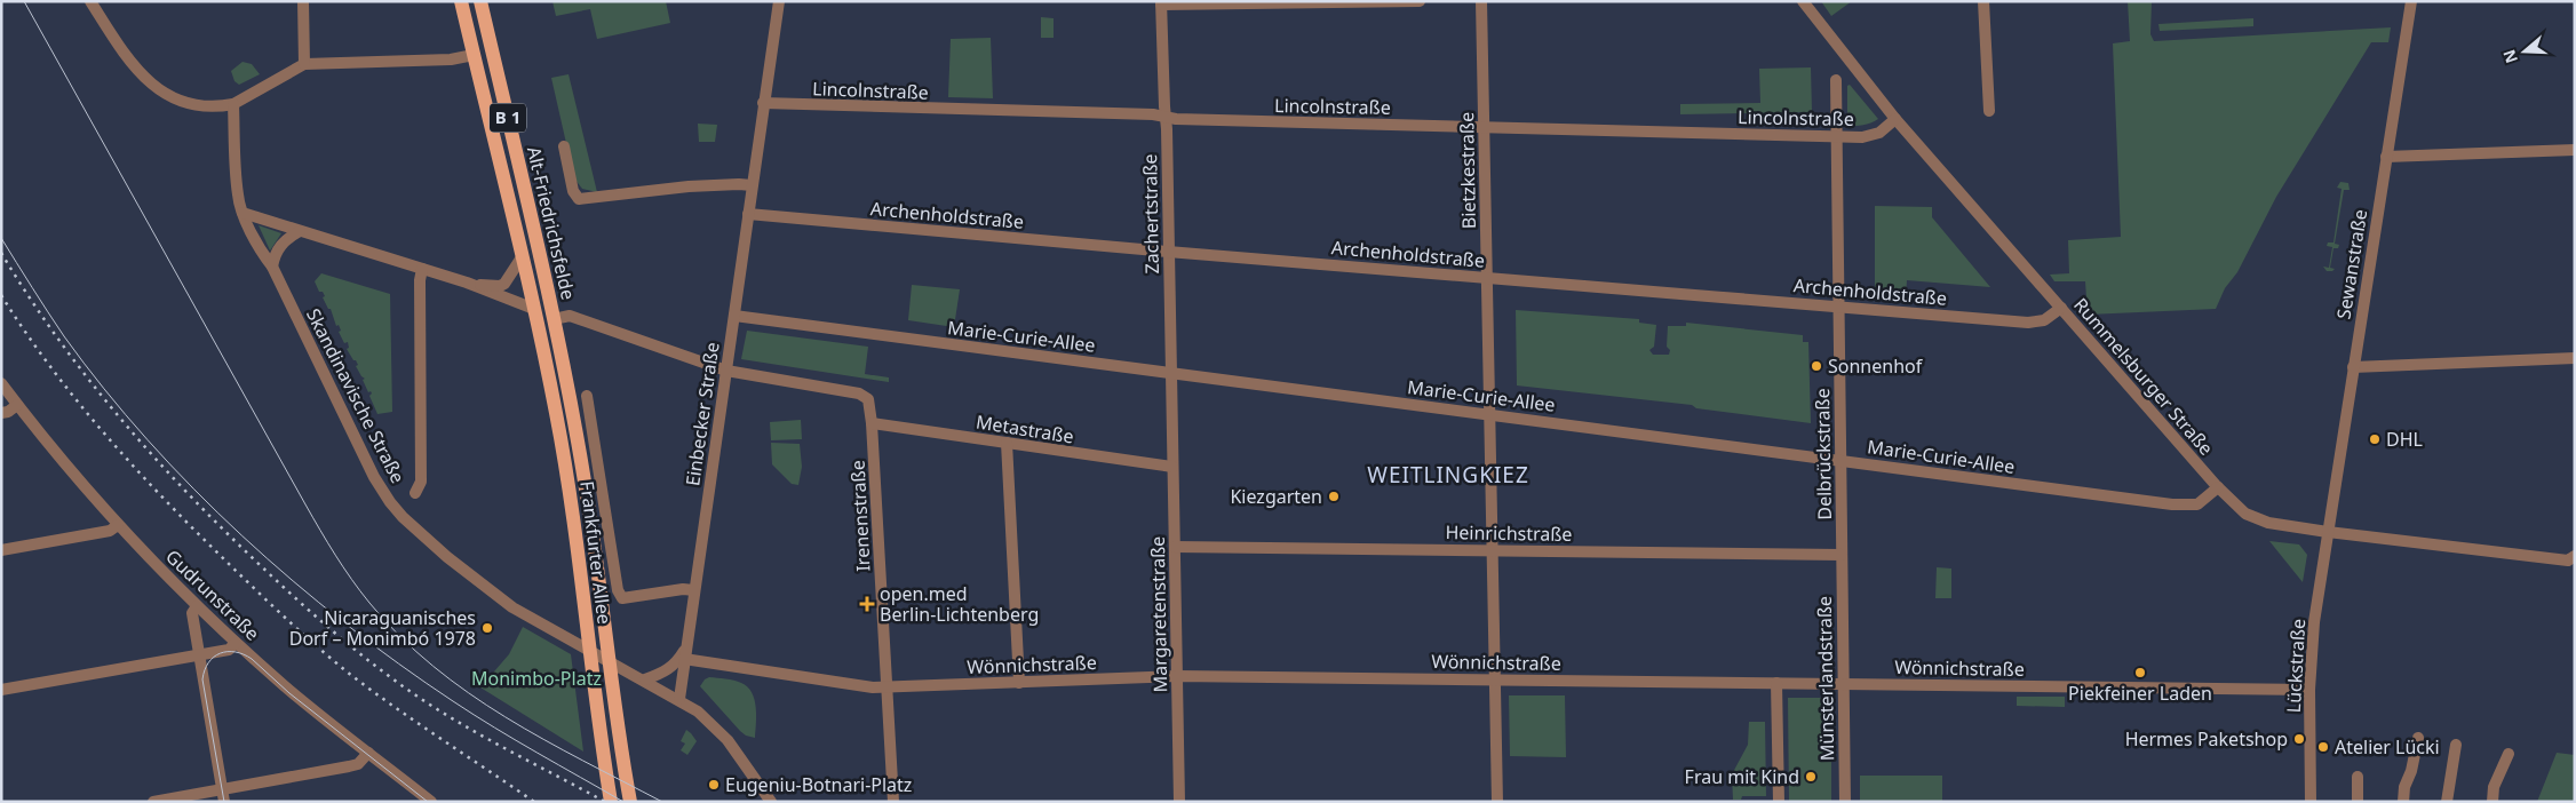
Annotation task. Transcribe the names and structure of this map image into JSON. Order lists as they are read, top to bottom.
{
  "streets": {
    "main road": ["B 1", "Alt-Friedrichsfelde", "Frankfurter Allee"],
    "street": [
      "Lincolnstraße",
      "Bietzkestraße",
      "Zachertstraße",
      "Archenholdstraße",
      "Sewanstraße",
      "Marie-Curie-Allee",
      "Rummelsburger Straße",
      "Skandinavische Straße",
      "Einbecker Straße",
      "Metastraße",
      "Delbrückstraße",
      "Irenenstraße",
      "Heinrichstraße",
      "Gudrunstraße",
      "Margaretenstraße",
      "Wönnichstraße",
      "Lückstraße",
      "Münsterlandstraße"
    ]
  },
  "crossings": [
    ["Lincolnstraße", "Bietzkestraße"],
    ["Lincolnstraße", "Zachertstraße"],
    ["Lincolnstraße", "Rummelsburger Straße"],
    ["Lincolnstraße", "Einbecker Straße"],
    ["Lincolnstraße", "Delbrückstraße"],
    ["Bietzkestraße", "Archenholdstraße"],
    ["Bietzkestraße", "Marie-Curie-Allee"],
    ["Bietzkestraße", "Heinrichstraße"],
    ["Bietzkestraße", "Wönnichstraße"],
    ["Zachertstraße", "Archenholdstraße"],
    ["Zachertstraße", "Marie-Curie-Allee"],
    ["Zachertstraße", "Margaretenstraße"],
    ["Archenholdstraße", "Rummelsburger Straße"],
    ["Archenholdstraße", "Einbecker Straße"],
    ["Archenholdstraße", "Delbrückstraße"],
    ["Alt-Friedrichsfelde", "Frankfurter Allee"],
    ["Sewanstraße", "Rummelsburger Straße"],
    ["Sewanstraße", "Lückstraße"],
    ["Marie-Curie-Allee", "Rummelsburger Straße"],
    ["Marie-Curie-Allee", "Einbecker Straße"],
    ["Marie-Curie-Allee", "Delbrückstraße"],
    ["Rummelsburger Straße", "Lückstraße"],
    ["Skandinavische Straße", "Einbecker Straße"],
    ["Einbecker Straße", "Irenenstraße"],
    ["Einbecker Straße", "Frankfurter Allee"],
    ["Einbecker Straße", "Wönnichstraße"],
    ["Metastraße", "Irenenstraße"],
    ["Metastraße", "Margaretenstraße"],
    ["Delbrückstraße", "Heinrichstraße"],
    ["Delbrückstraße", "Münsterlandstraße"],
    ["Irenenstraße", "Wönnichstraße"],
    ["Heinrichstraße", "Margaretenstraße"],
    ["Heinrichstraße", "Münsterlandstraße"],
    ["Margaretenstraße", "Wönnichstraße"],
    ["Wönnichstraße", "Lückstraße"],
    ["Wönnichstraße", "Münsterlandstraße"]
  ],
  "districts": ["WEITLINGKIEZ"],
  "parks": ["Monimbo-Platz"],
  "places": {
    "other": [
      "Sonnenhof",
      "DHL",
      "Kiezgarten",
      "Nicaraguanisches Dorf – Monimbó 1978",
      "Piekfeiner Laden",
      "Hermes Paketshop",
      "Atelier Lücki",
      "Frau mit Kind",
      "Eugeniu-Botnari-Platz"
    ],
    "health": ["open.med Berlin-Lichtenberg"]
  },
  "north": "left"
}
